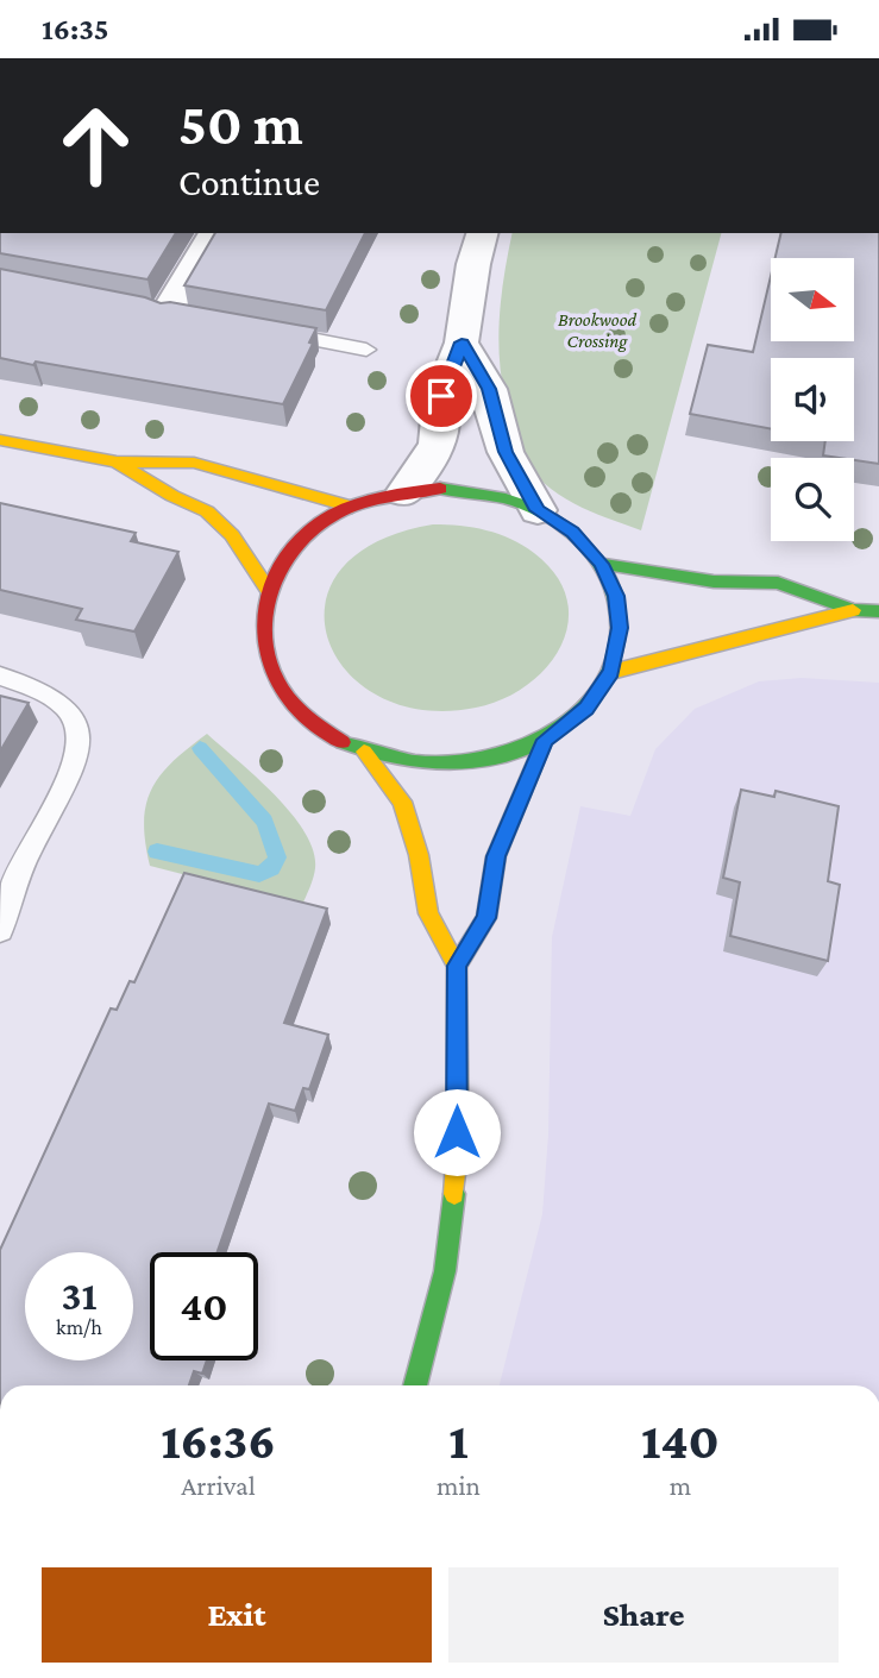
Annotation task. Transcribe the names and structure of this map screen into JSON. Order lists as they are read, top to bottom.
{
  "parks": ["Brookwood Crossing"],
  "north": "right",
  "page": {
    "status": "16:35",
    "turn": ["50 m", "Continue"],
    "speed": "31 km/h",
    "limit": "40",
    "eta": [
      "16:36",
      "Arrival",
      "1",
      "min",
      "140",
      "m"
    ],
    "buttons": ["Exit", "Share"]
  }
}
